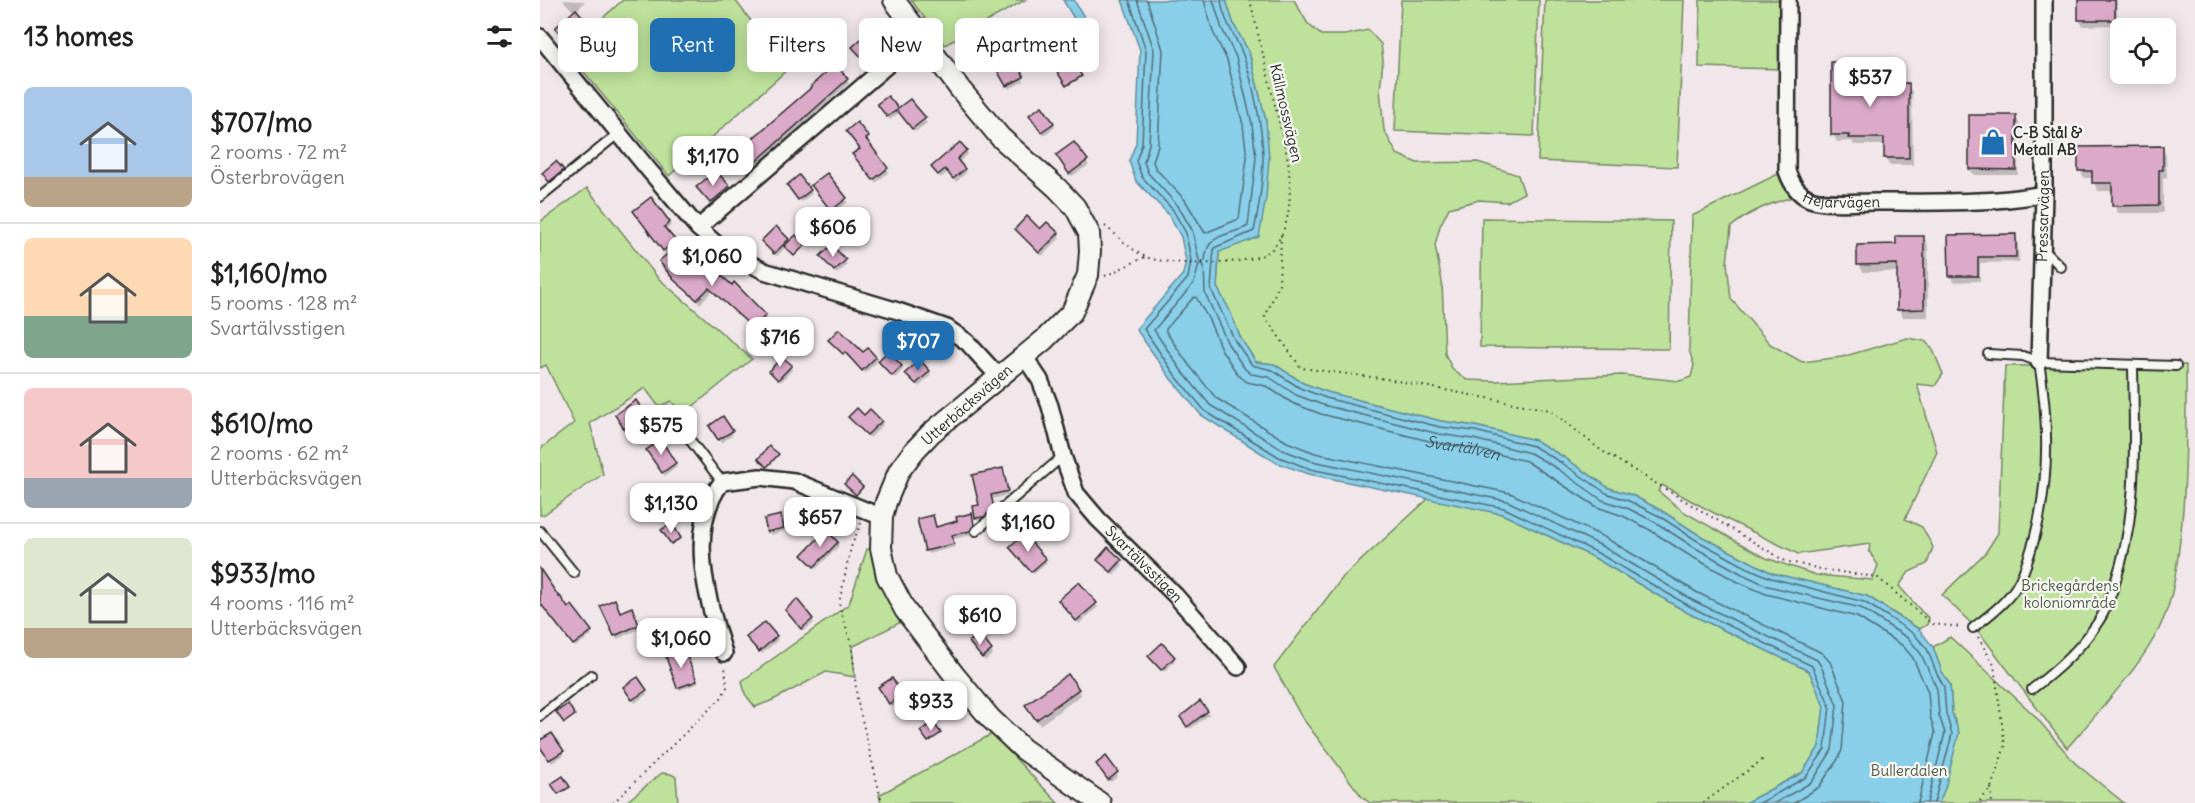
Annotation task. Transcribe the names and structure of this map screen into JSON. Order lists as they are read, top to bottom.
{
  "streets": {
    "street": [
      "Hejarvägen",
      "Pressarvägen",
      "Utterbäcksvägen",
      "Svartälvsstigen"
    ],
    "path": ["Källmossvägen"]
  },
  "crossings": [
    ["Hejarvägen", "Pressarvägen"],
    ["Utterbäcksvägen", "Svartälvsstigen"]
  ],
  "water": ["Svartälven"],
  "parks": ["Brickegårdens koloniområde", "Bullerdalen"],
  "places": {
    "shop": ["C-B Stål & Metall AB"]
  },
  "page": {
    "heading": "13 homes",
    "chip": [
      "Buy",
      "Rent",
      "Filters",
      "New",
      "Apartment"
    ],
    "price": [
      "$537",
      "$1,170",
      "$606",
      "$1,060",
      "$716",
      "$707",
      "$575",
      "$1,130",
      "$657",
      "$1,160",
      "$610",
      "$1,060",
      "$933"
    ],
    "list": [
      {
        "name": "$707/mo",
        "note": "2 rooms · 72 m² · Österbrovägen"
      },
      {
        "name": "$1,160/mo",
        "note": "5 rooms · 128 m² · Svartälvsstigen"
      },
      {
        "name": "$610/mo",
        "note": "2 rooms · 62 m² · Utterbäcksvägen"
      },
      {
        "name": "$933/mo",
        "note": "4 rooms · 116 m² · Utterbäcksvägen"
      }
    ]
  }
}
